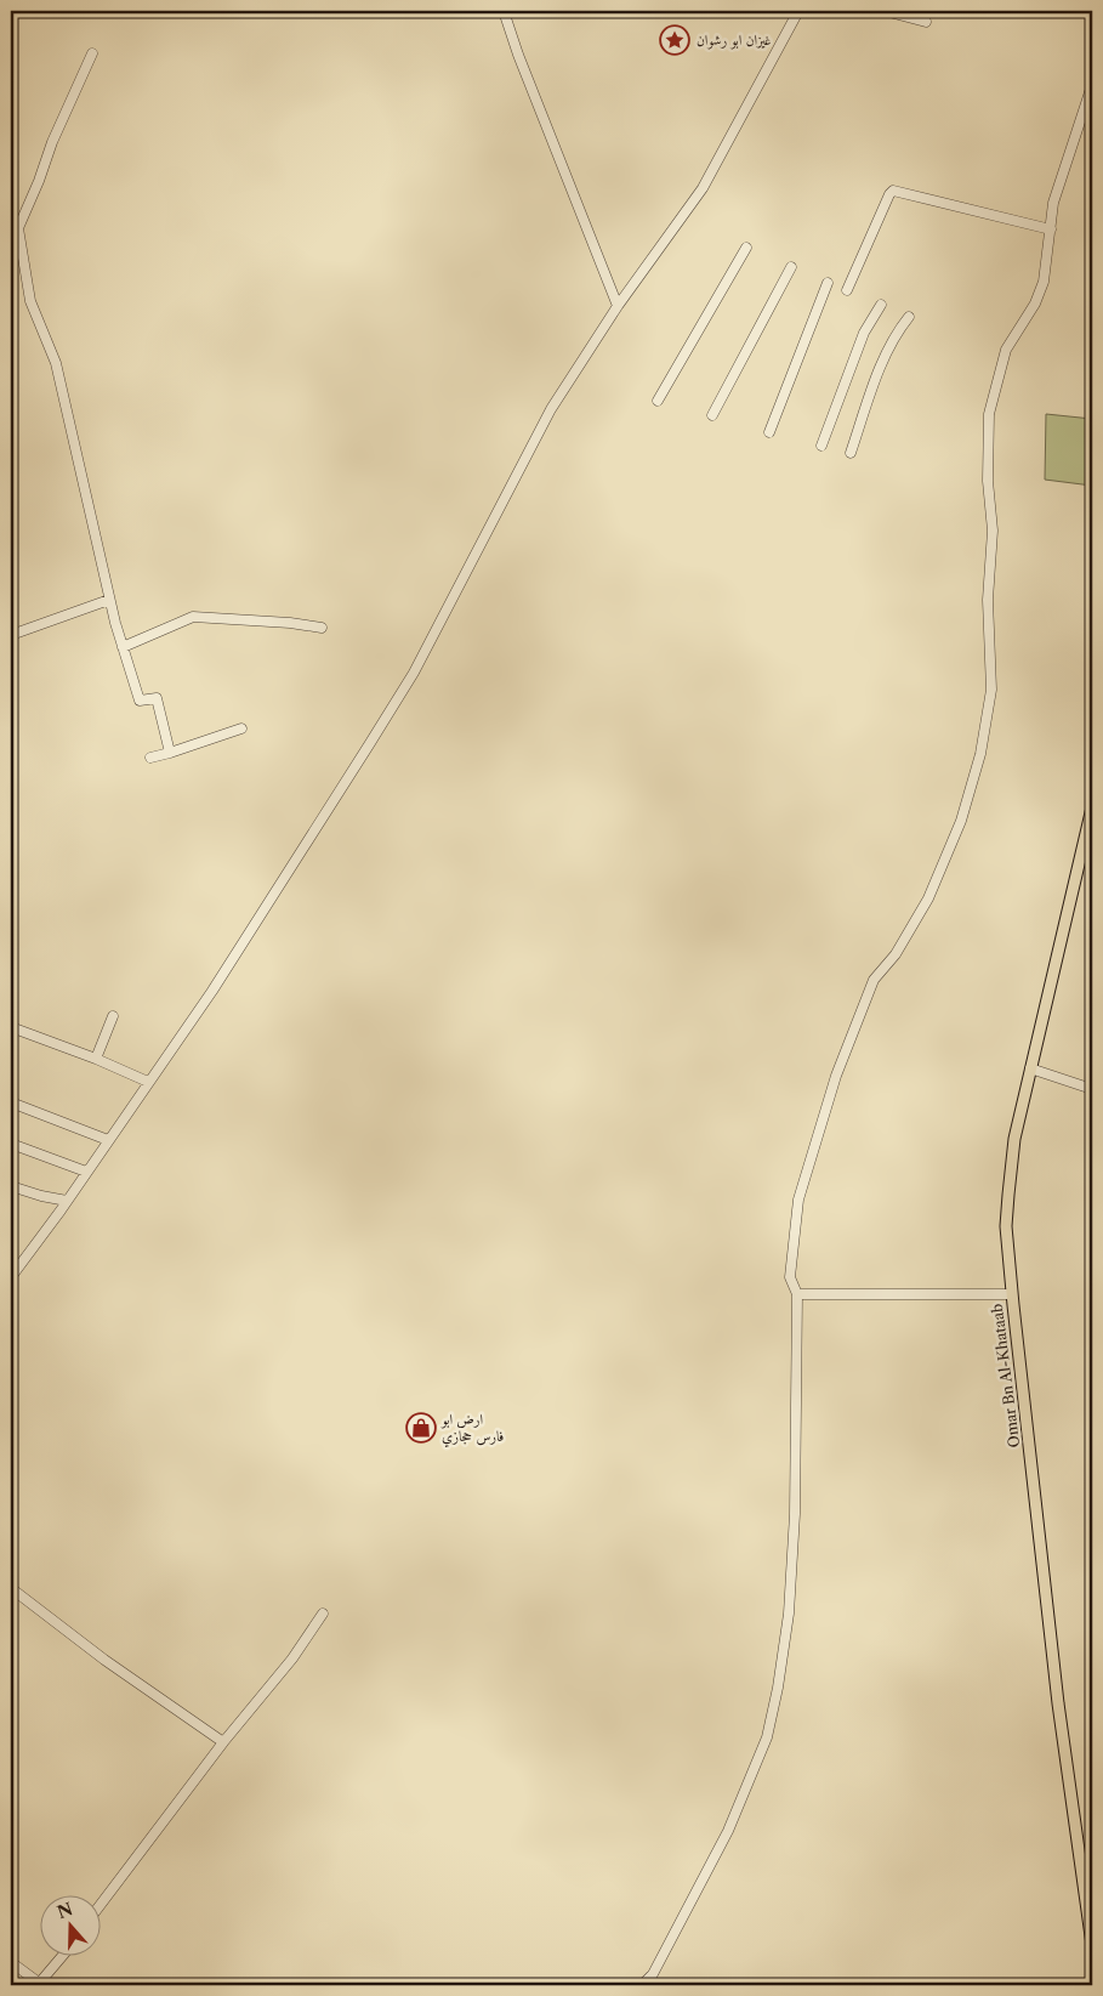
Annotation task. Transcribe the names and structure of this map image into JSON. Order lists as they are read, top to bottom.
{
  "streets": {
    "main road": ["Omar Bn Al-Khataab"]
  },
  "places": {
    "place": ["غيزان ابو رشوان"],
    "shop": ["ارض ابو فارس حجازي"]
  },
  "north": "top"
}
